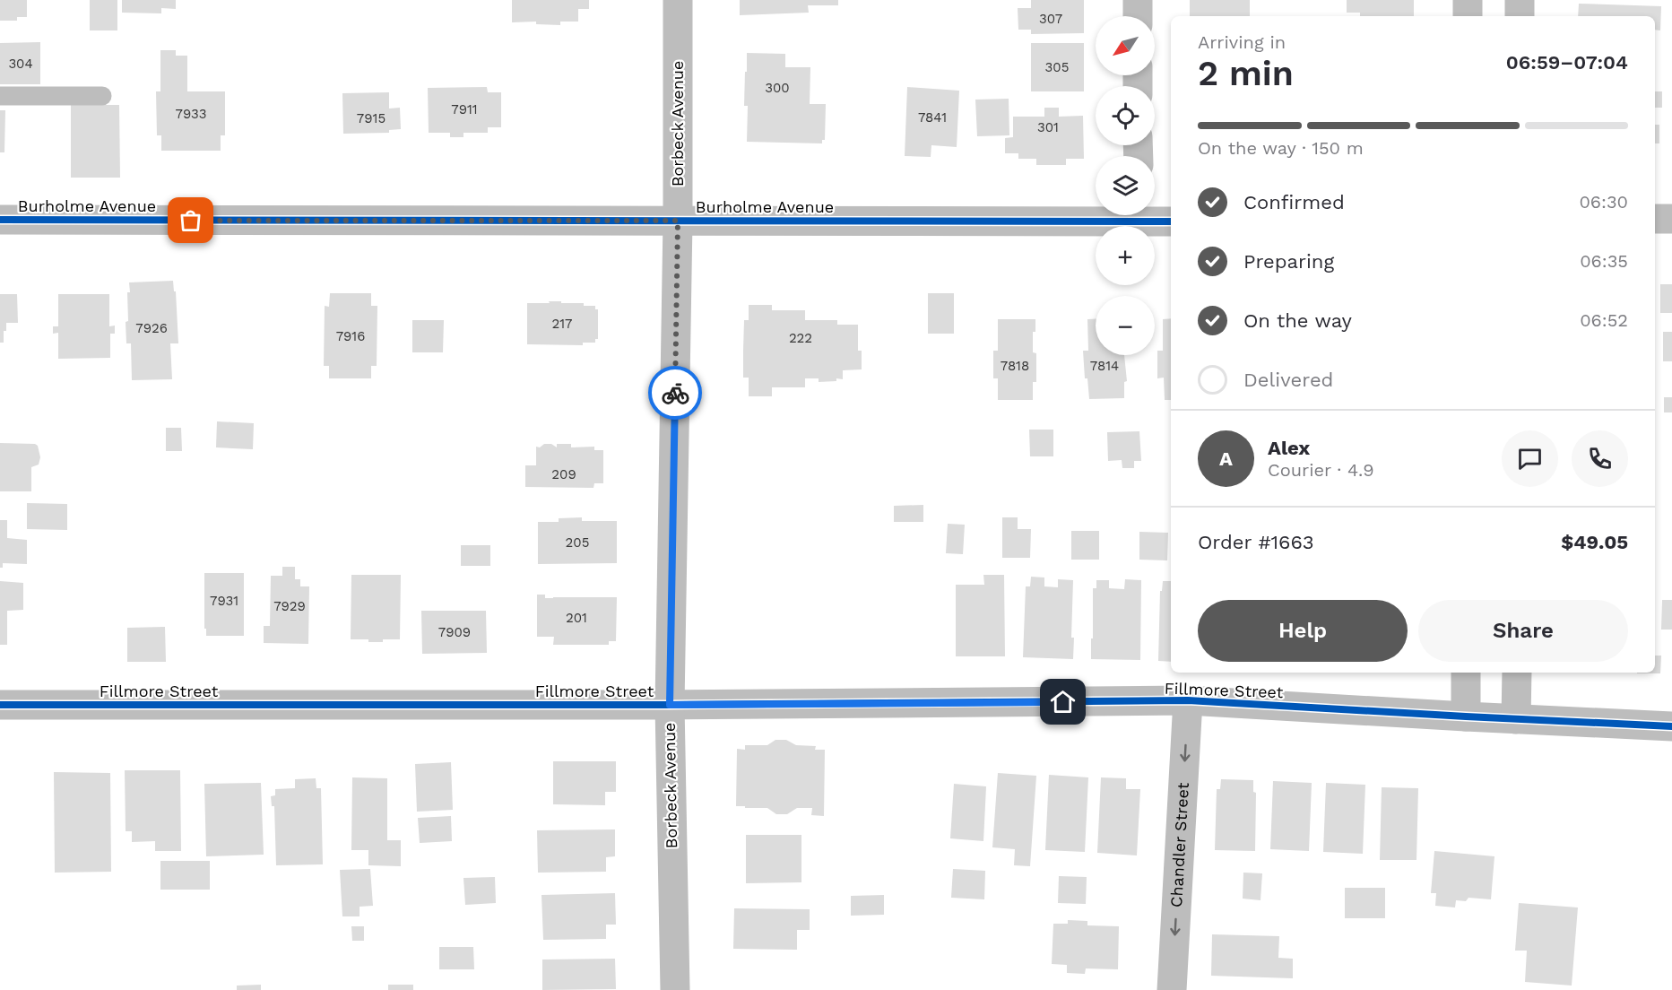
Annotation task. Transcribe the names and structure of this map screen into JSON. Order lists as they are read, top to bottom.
{
  "streets": {
    "street": [
      "Borbeck Avenue",
      "Burholme Avenue",
      "Fillmore Street",
      "Chandler Street"
    ]
  },
  "crossings": [
    ["Borbeck Avenue", "Burholme Avenue"],
    ["Borbeck Avenue", "Fillmore Street"],
    ["Fillmore Street", "Chandler Street"]
  ],
  "one_way": ["Chandler Street"],
  "house_numbers": [
    "307",
    "304",
    "305",
    "300",
    "7911",
    "7933",
    "7841",
    "7915",
    "301",
    "217",
    "7926",
    "7916",
    "222",
    "7818",
    "7814",
    "209",
    "205",
    "7931",
    "7929",
    "201",
    "7909"
  ],
  "north": "bottom left",
  "page": {
    "map_buttons": ["+", "−"],
    "heading": ["2 min", "Arriving in", "06:59–07:04"],
    "panel": [
      "Alex",
      "Courier · 4.9",
      "Order #1663",
      "$49.05"
    ],
    "bar": "On the way · 150 m",
    "list": [
      ["Confirmed", "06:30"],
      ["Preparing", "06:35"],
      ["On the way", "06:52"],
      "Delivered"
    ],
    "round": "A",
    "buttons": ["Help", "Share"]
  }
}
